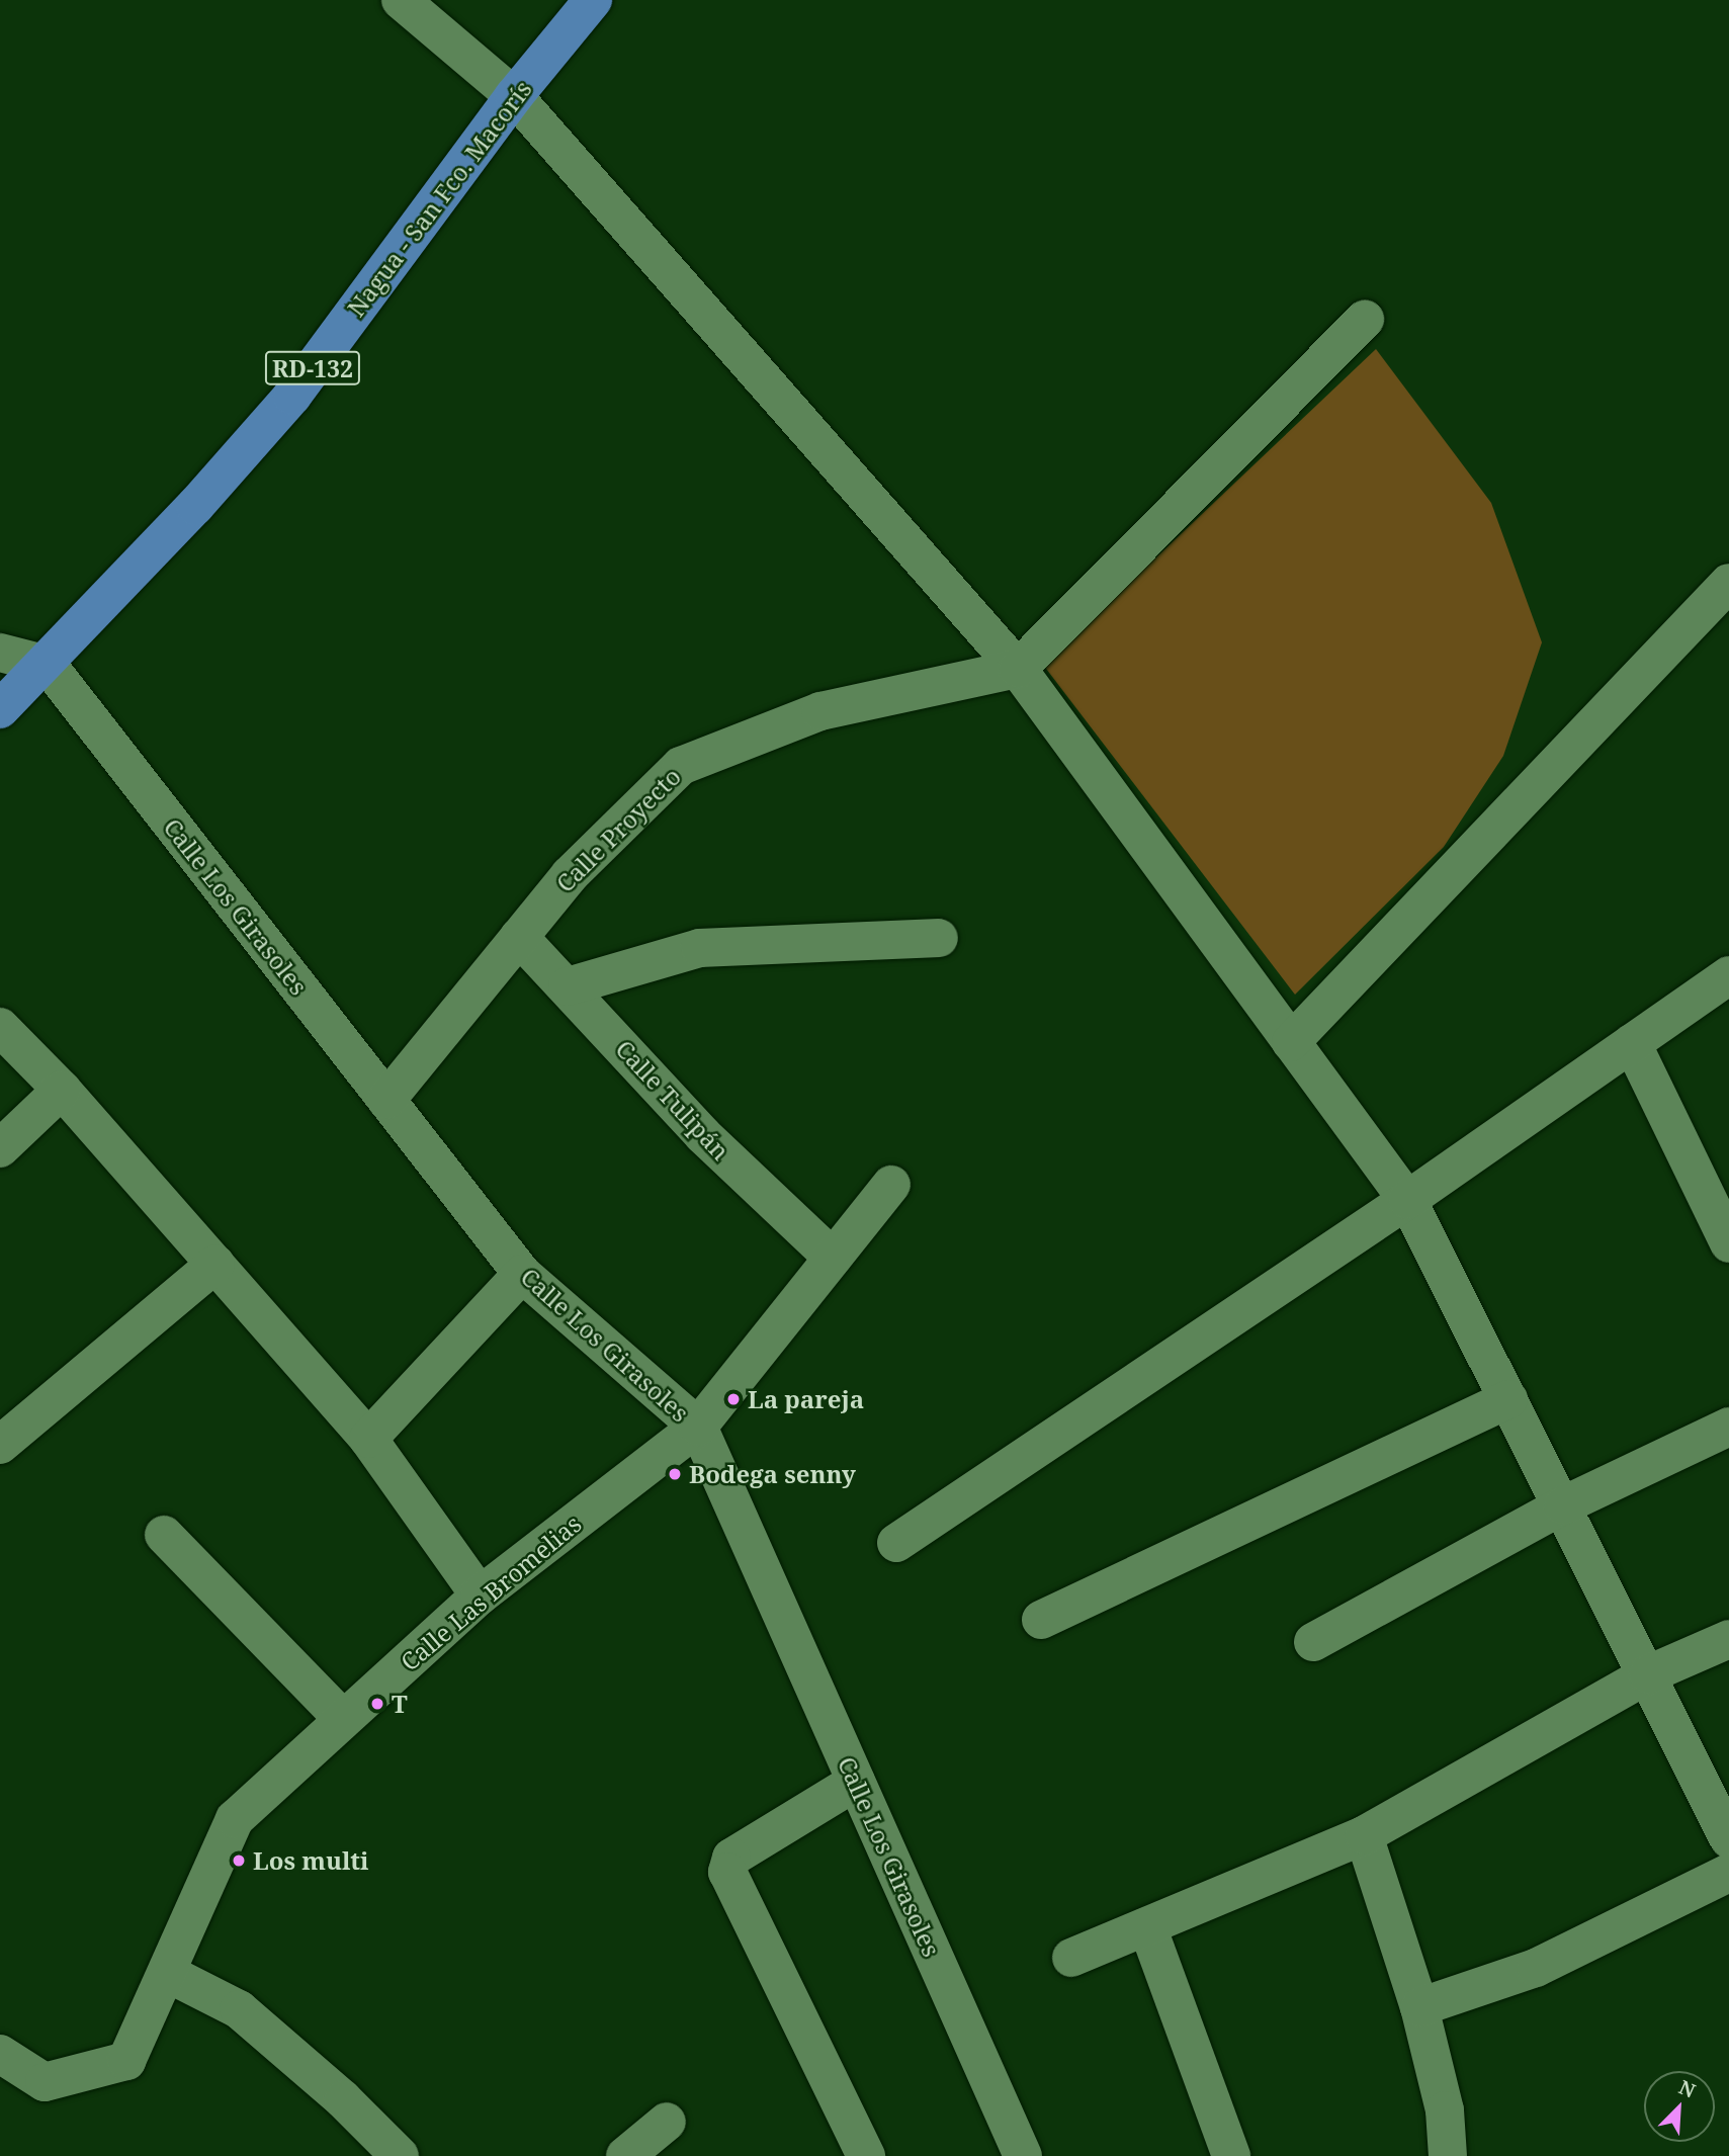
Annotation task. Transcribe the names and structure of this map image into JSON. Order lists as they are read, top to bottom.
{
  "streets": {
    "main road": ["Nagua - San Fco. Macorís", "RD-132"],
    "street": [
      "Calle Proyecto",
      "Calle Los Girasoles",
      "Calle Tulipán",
      "Calle Las Bromelias"
    ]
  },
  "crossings": [
    ["Nagua - San Fco. Macorís", "Calle Los Girasoles"],
    ["Calle Proyecto", "Calle Los Girasoles"],
    ["Calle Proyecto", "Calle Tulipán"],
    ["Calle Los Girasoles", "Calle Las Bromelias"],
    ["Calle Tulipán", "Calle Las Bromelias"]
  ],
  "places": [
    "La pareja",
    "Bodega senny",
    "T",
    "Los multi"
  ],
  "north": "top right"
}
